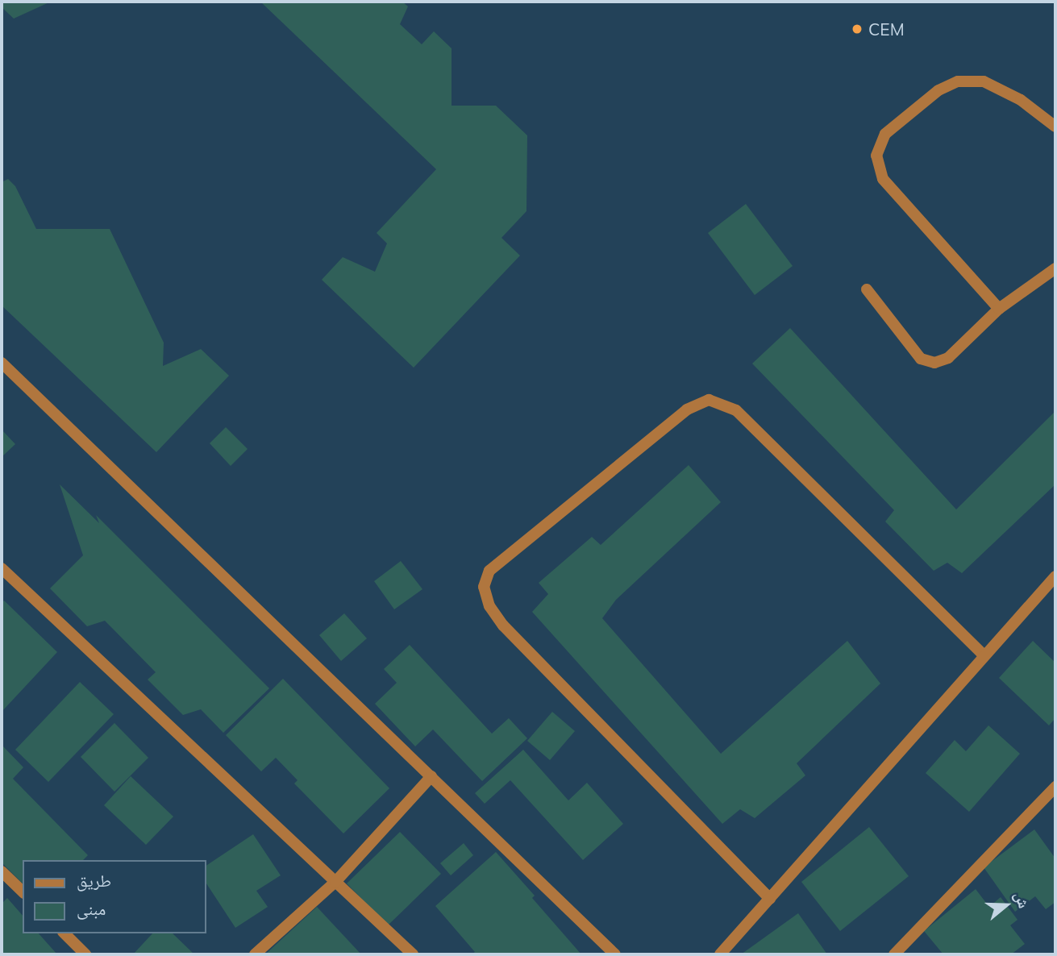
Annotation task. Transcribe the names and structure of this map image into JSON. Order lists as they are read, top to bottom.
{
  "places": ["CEM"],
  "legend": ["طريق", "مبنى"],
  "north": "right"
}
